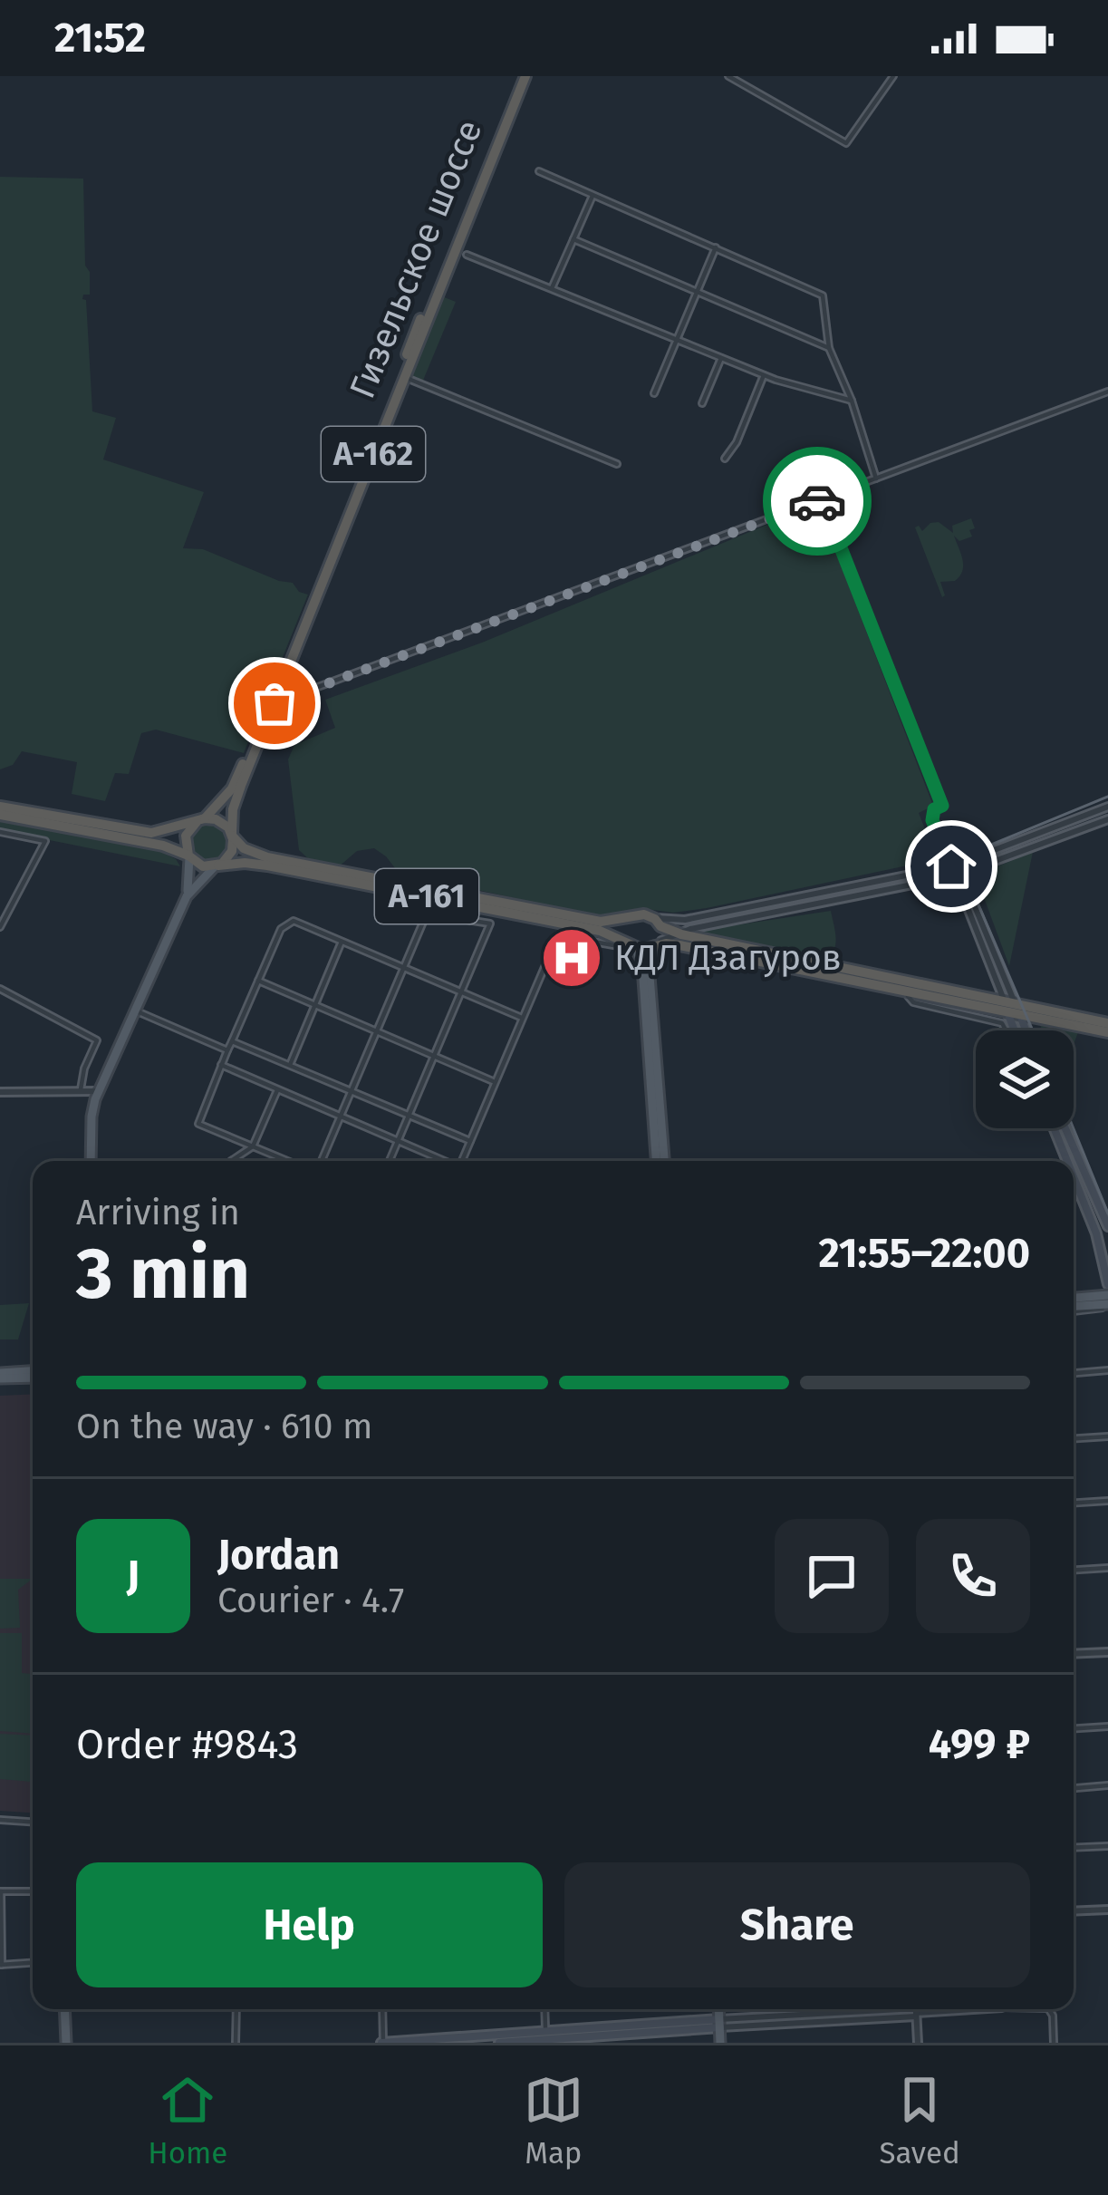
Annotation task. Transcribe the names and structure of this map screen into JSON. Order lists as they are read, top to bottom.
{
  "streets": {
    "highway": ["Гизельское шоссе", "А-162", "А-161"]
  },
  "crossings": [
    ["Гизельское шоссе", "А-161"]
  ],
  "places": {
    "hospital": ["КДЛ Дзагуров"]
  },
  "page": {
    "status": "21:52",
    "heading": ["3 min", "Arriving in", "21:55–22:00"],
    "panel": [
      "Jordan",
      "Courier · 4.7",
      "Order #9843",
      "499 ₽"
    ],
    "bar": "On the way · 610 m",
    "round": "J",
    "buttons": ["Help", "Share"],
    "tabs": ["Home", "Map", "Saved"]
  }
}
